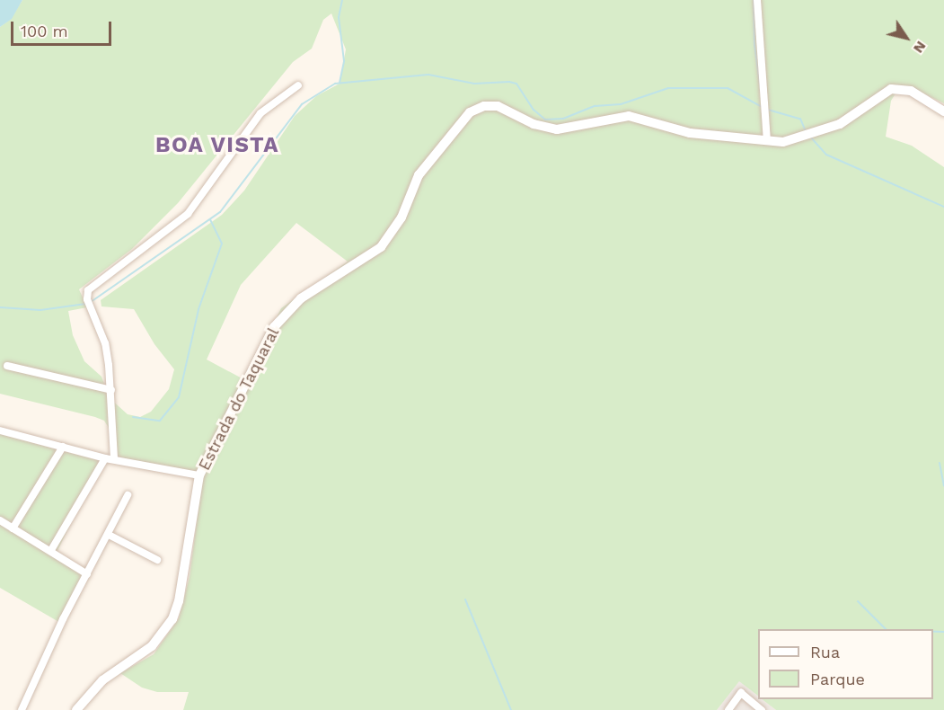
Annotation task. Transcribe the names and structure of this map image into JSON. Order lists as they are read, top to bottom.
{
  "streets": {
    "street": ["Estrada do Taquaral"]
  },
  "districts": ["BOA VISTA"],
  "legend": ["Rua", "Parque"],
  "scale_bar": "100 m",
  "north": "bottom right"
}
